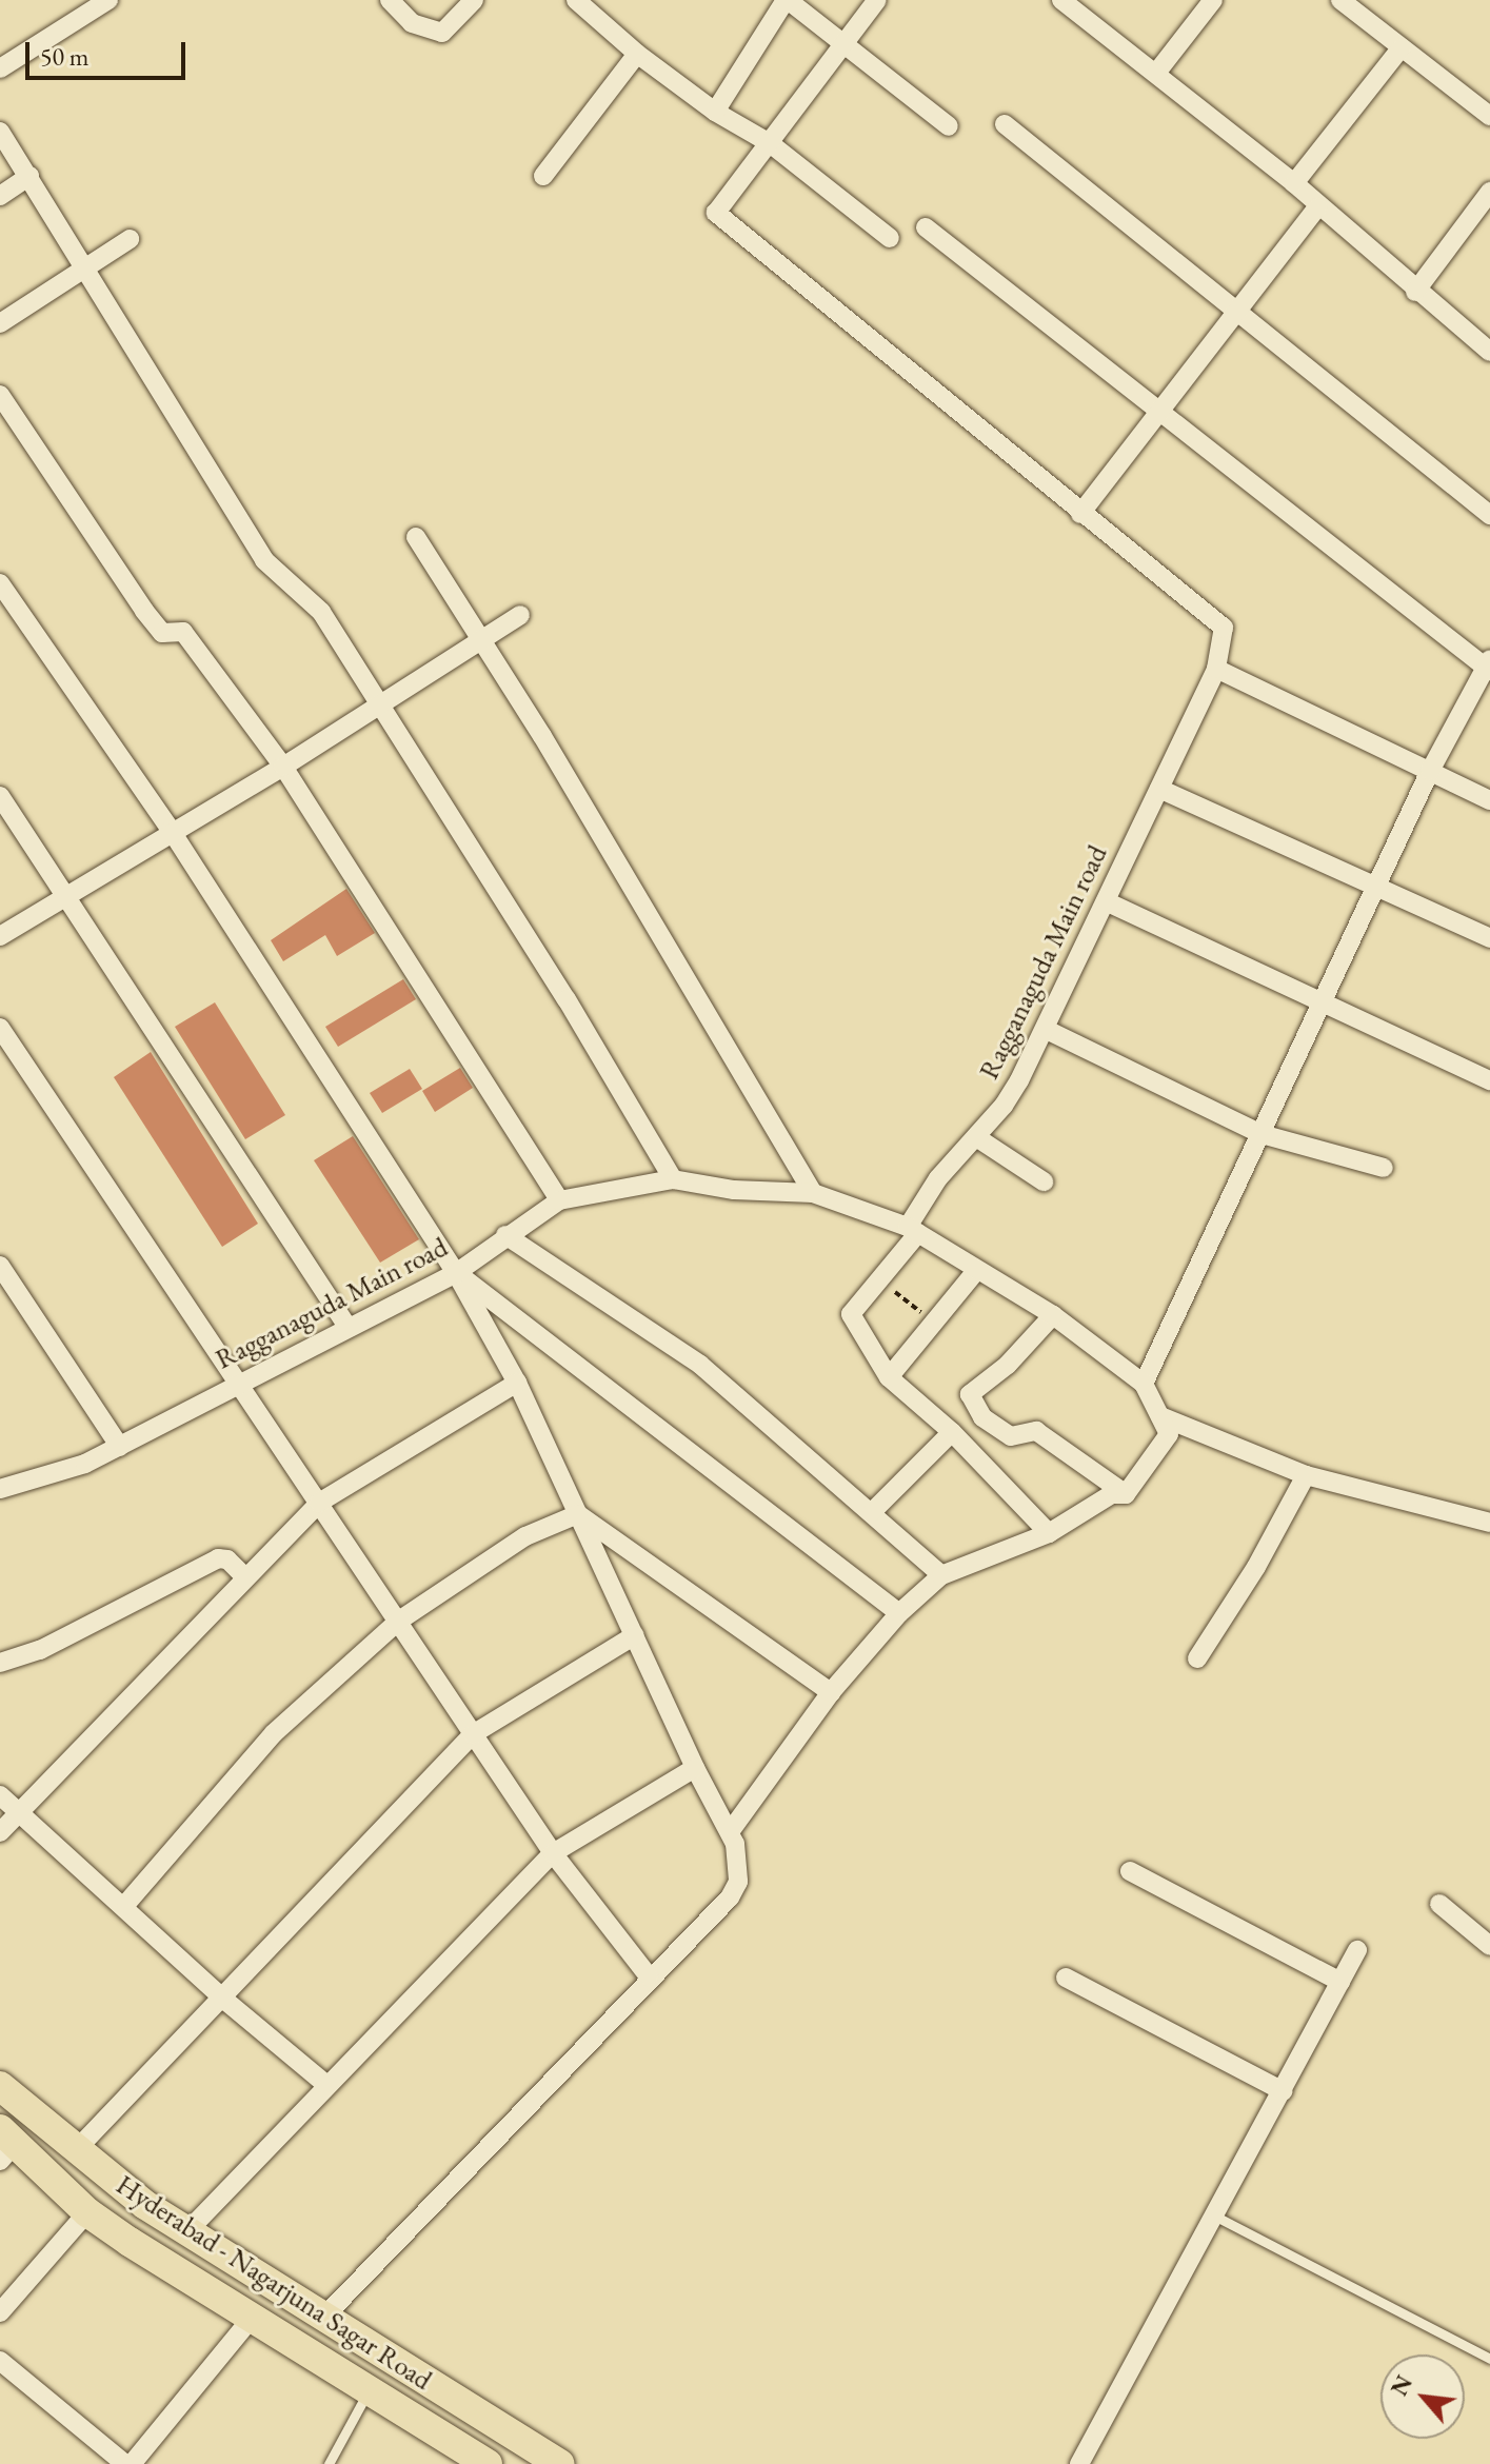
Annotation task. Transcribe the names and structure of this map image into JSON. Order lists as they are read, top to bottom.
{
  "streets": {
    "main road": ["Hyderabad - Nagarjuna Sagar Road"],
    "street": ["Ragganaguda Main road"]
  },
  "scale_bar": "50 m",
  "north": "top left"
}
